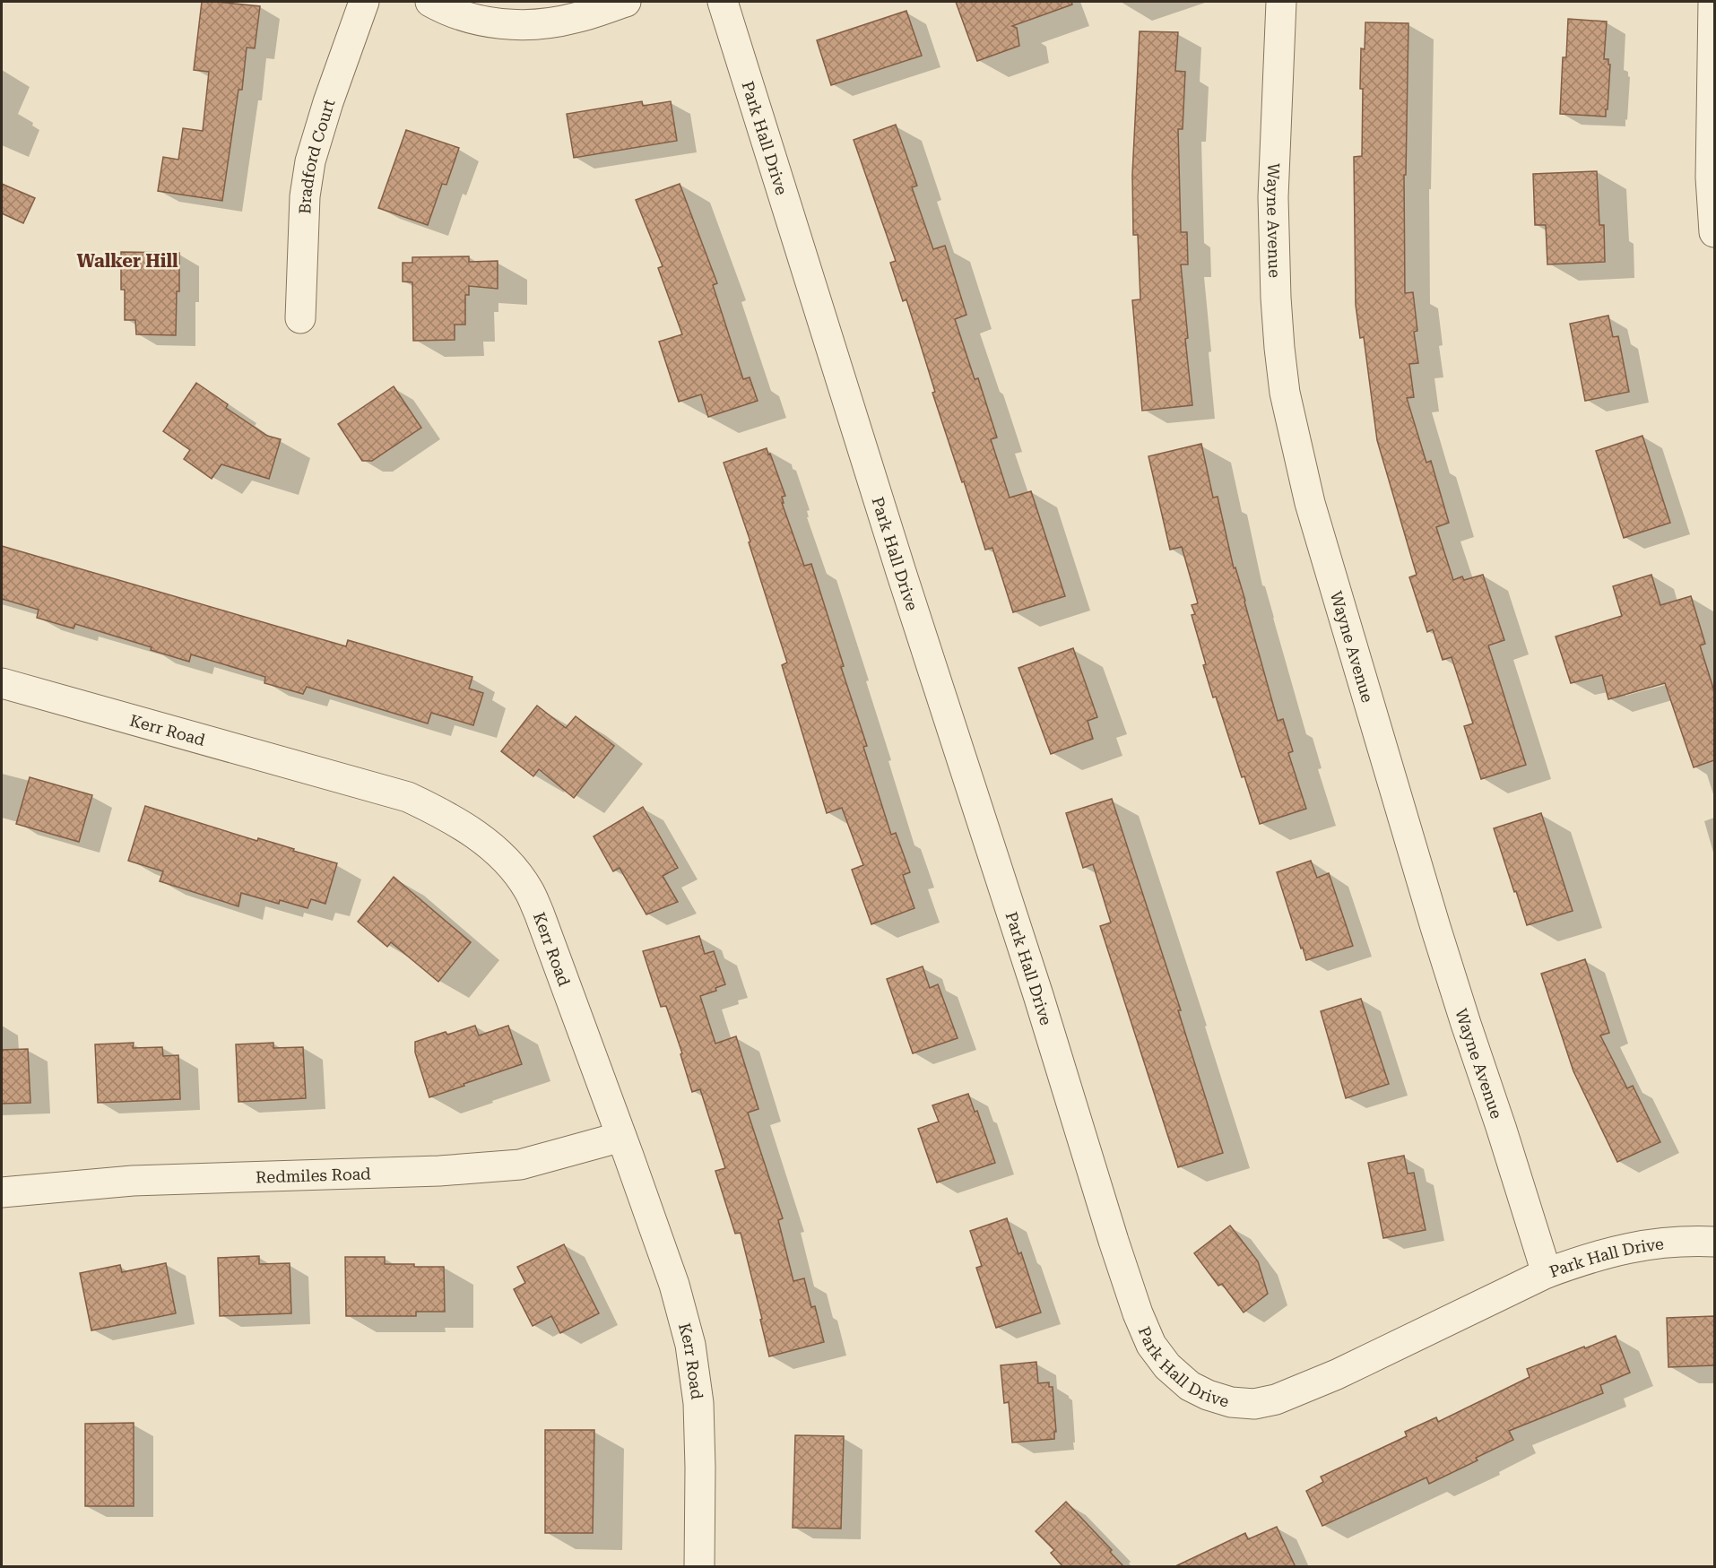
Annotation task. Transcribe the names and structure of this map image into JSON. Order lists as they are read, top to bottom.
{
  "streets": {
    "street": [
      "Park Hall Drive",
      "Bradford Court",
      "Wayne Avenue",
      "Kerr Road",
      "Redmiles Road"
    ]
  },
  "crossings": [
    ["Park Hall Drive", "Wayne Avenue"],
    ["Kerr Road", "Redmiles Road"]
  ],
  "districts": ["Walker Hill"]
}
